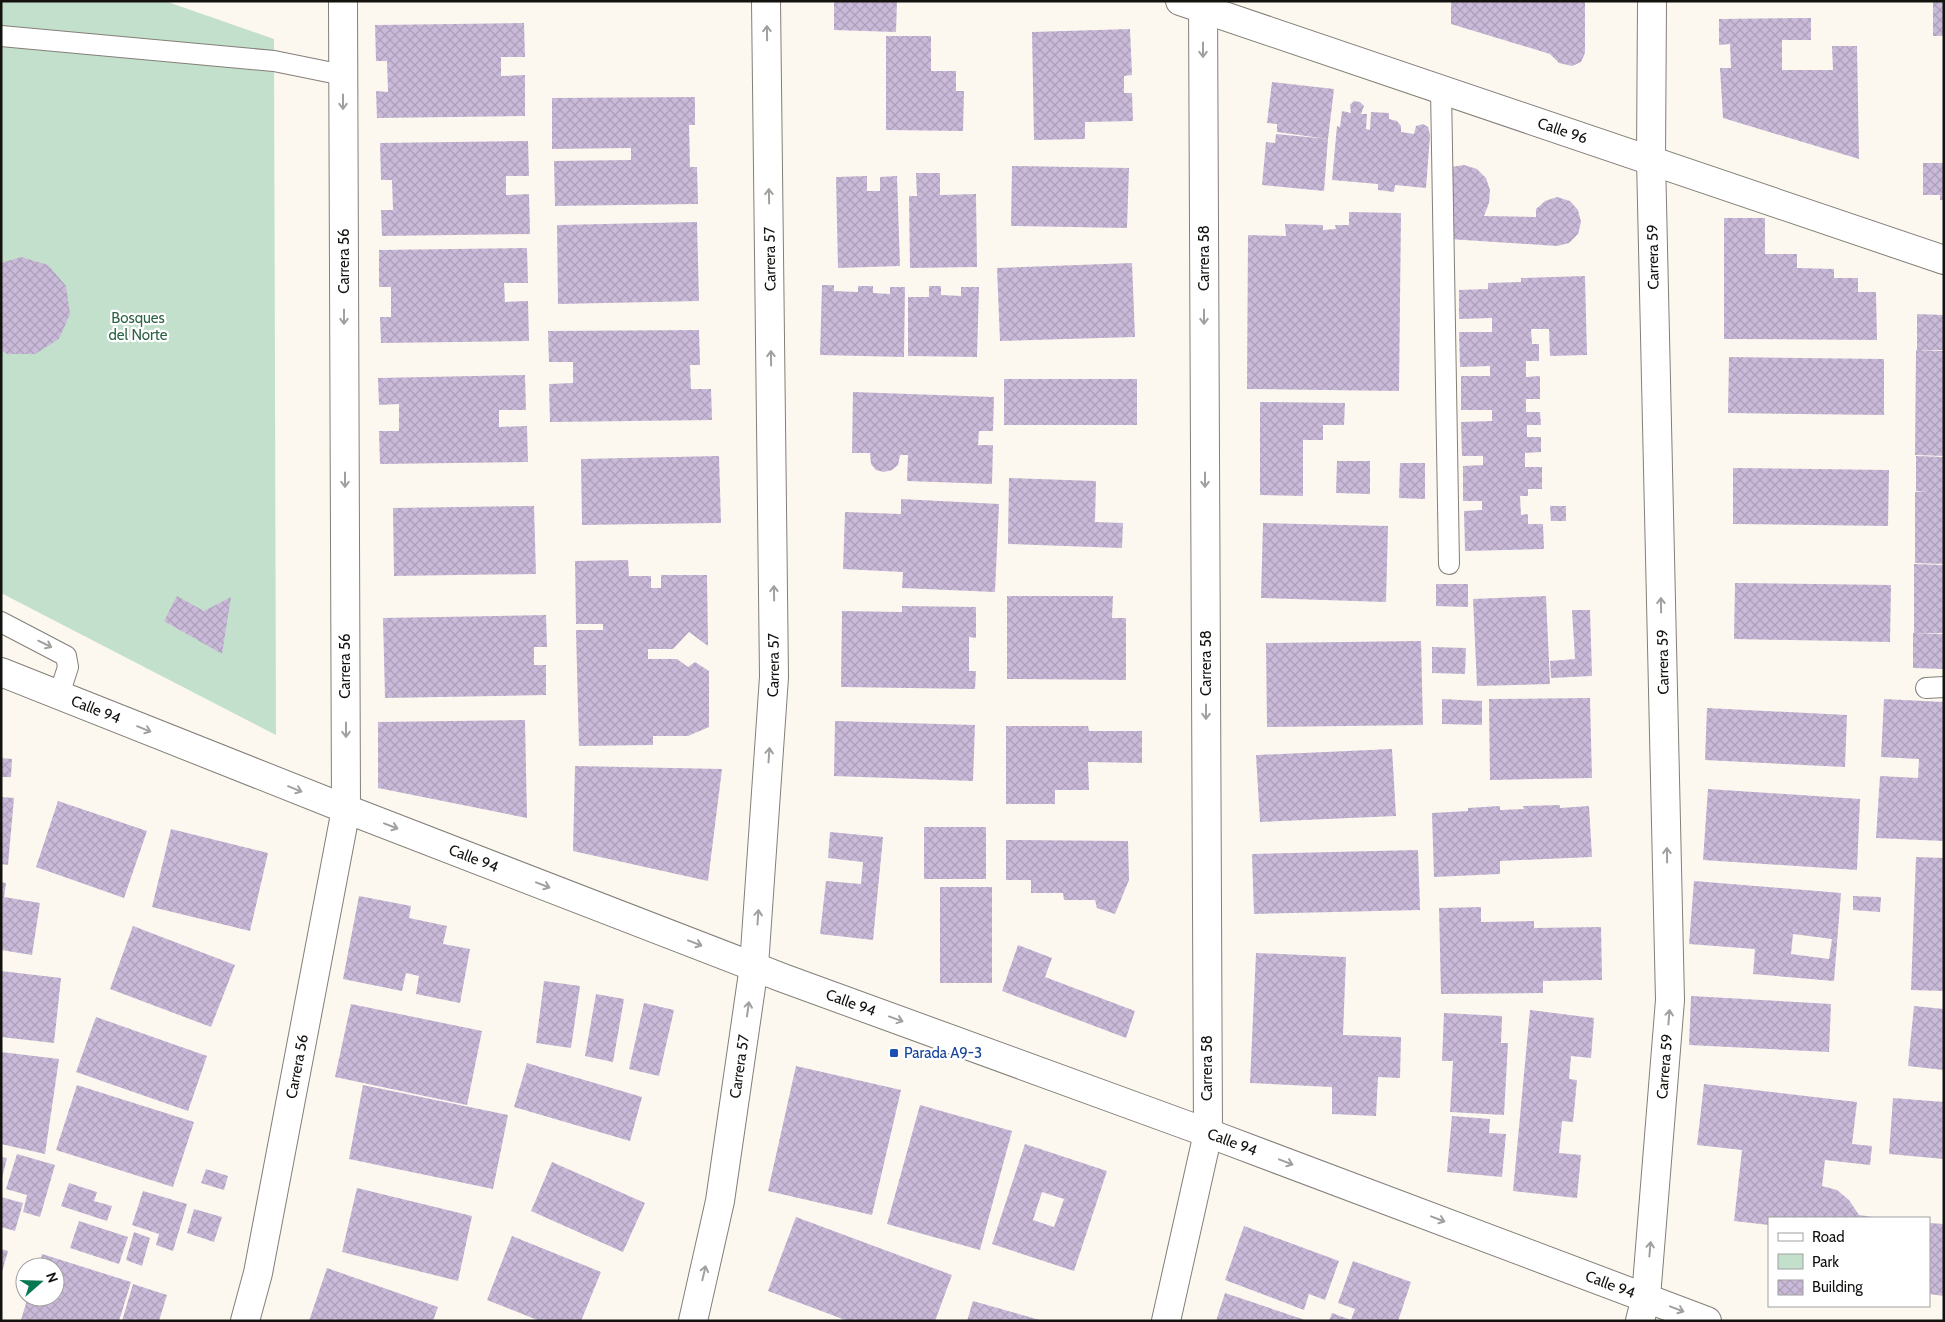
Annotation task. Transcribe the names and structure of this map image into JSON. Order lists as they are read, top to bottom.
{
  "streets": {
    "street": [
      "Calle 96",
      "Carrera 59",
      "Carrera 58",
      "Carrera 57",
      "Carrera 56",
      "Calle 94"
    ]
  },
  "crossings": [
    ["Calle 96", "Carrera 59"],
    ["Calle 96", "Carrera 58"],
    ["Carrera 59", "Calle 94"],
    ["Carrera 58", "Calle 94"],
    ["Carrera 57", "Calle 94"],
    ["Carrera 56", "Calle 94"]
  ],
  "one_way": [
    "Carrera 59",
    "Carrera 58",
    "Carrera 57",
    "Carrera 56",
    "Calle 94"
  ],
  "parks": ["Bosques del Norte"],
  "places": {
    "transit": ["Parada A9-3"]
  },
  "legend": ["Road", "Park", "Building"],
  "north": "right"
}
